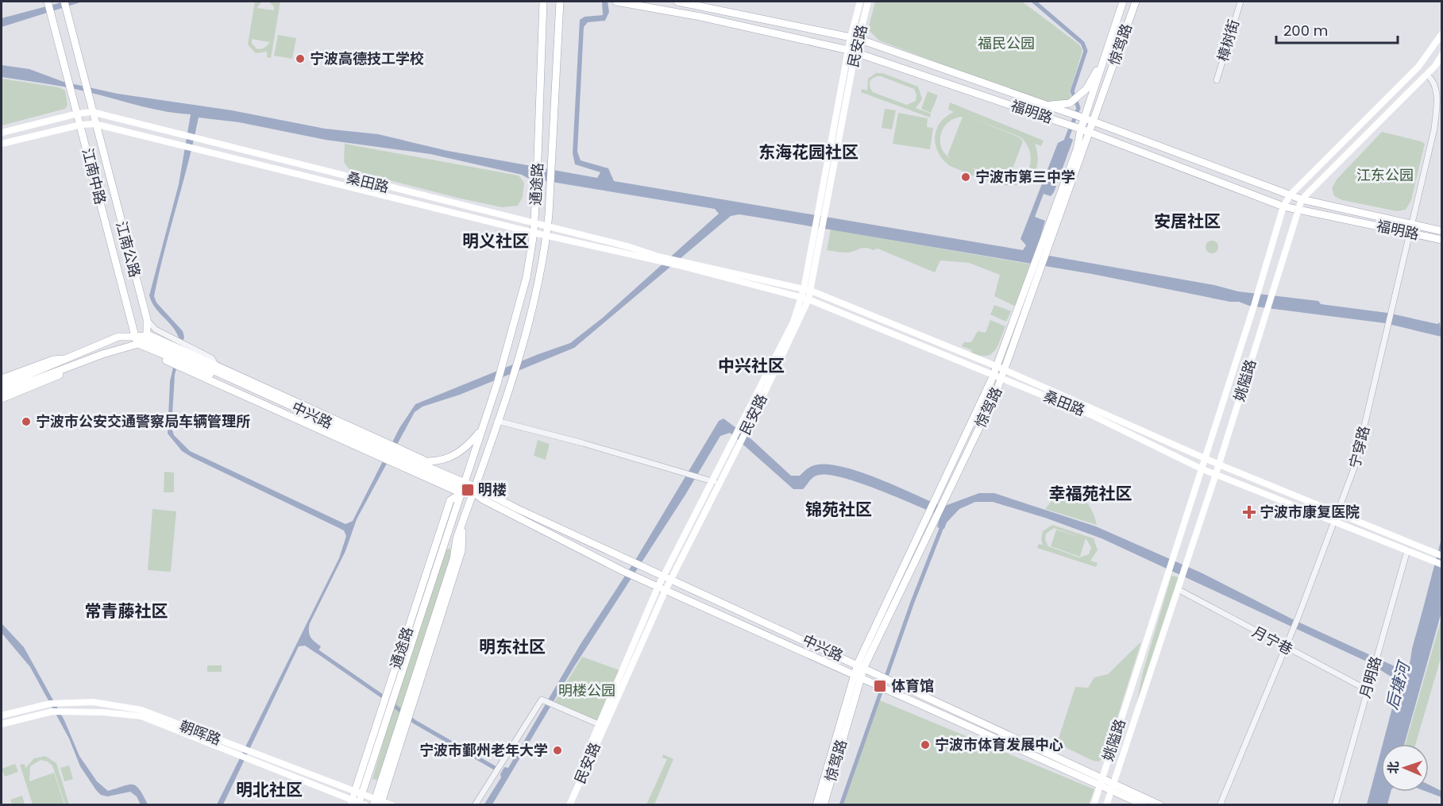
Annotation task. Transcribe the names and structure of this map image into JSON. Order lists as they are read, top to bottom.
{
  "streets": {
    "main road": [
      "惊驾路",
      "民安路",
      "福明路",
      "江南中路",
      "桑田路",
      "通途路",
      "江南公路",
      "姚隘路",
      "中兴路",
      "朝晖路"
    ],
    "street": [
      "樟树街",
      "宁穿路",
      "月宁巷",
      "月明路"
    ]
  },
  "crossings": [
    ["惊驾路", "福明路"],
    ["惊驾路", "桑田路"],
    ["惊驾路", "中兴路"],
    ["民安路", "福明路"],
    ["民安路", "桑田路"],
    ["民安路", "中兴路"],
    ["福明路", "姚隘路"],
    ["福明路", "宁穿路"],
    ["江南中路", "桑田路"],
    ["江南中路", "江南公路"],
    ["桑田路", "通途路"],
    ["桑田路", "江南公路"],
    ["桑田路", "姚隘路"],
    ["桑田路", "宁穿路"],
    ["桑田路", "月明路"],
    ["通途路", "中兴路"],
    ["通途路", "朝晖路"],
    ["姚隘路", "中兴路"],
    ["姚隘路", "月宁巷"],
    ["宁穿路", "月宁巷"],
    ["月宁巷", "月明路"]
  ],
  "districts": [
    "东海花园社区",
    "安居社区",
    "明义社区",
    "中兴社区",
    "幸福苑社区",
    "锦苑社区",
    "常青藤社区",
    "明东社区",
    "明北社区"
  ],
  "water": ["后塘河"],
  "parks": ["福民公园", "江东公园", "明楼公园"],
  "places": {
    "other": [
      "宁波高德技工学校",
      "宁波市第三中学",
      "宁波市公安交通警察局车辆管理所",
      "宁波市体育发展中心",
      "宁波市鄞州老年大学"
    ],
    "transit": ["明楼", "体育馆"],
    "health": ["宁波市康复医院"]
  },
  "scale_bar": "200 m",
  "north": "left"
}
